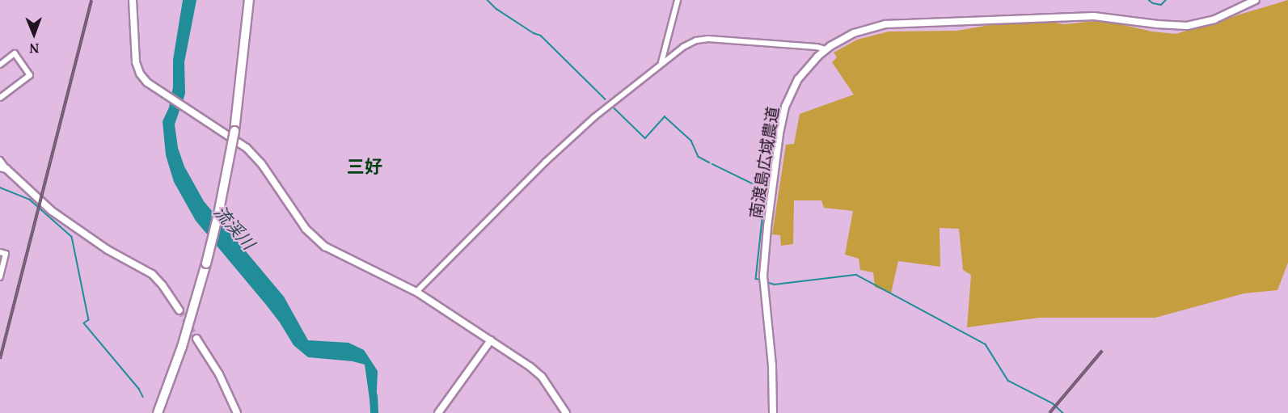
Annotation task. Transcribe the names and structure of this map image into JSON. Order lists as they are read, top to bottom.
{
  "streets": {
    "street": ["南渡島広域農道"]
  },
  "districts": ["三好"],
  "water": ["流渓川"],
  "north": "bottom"
}
